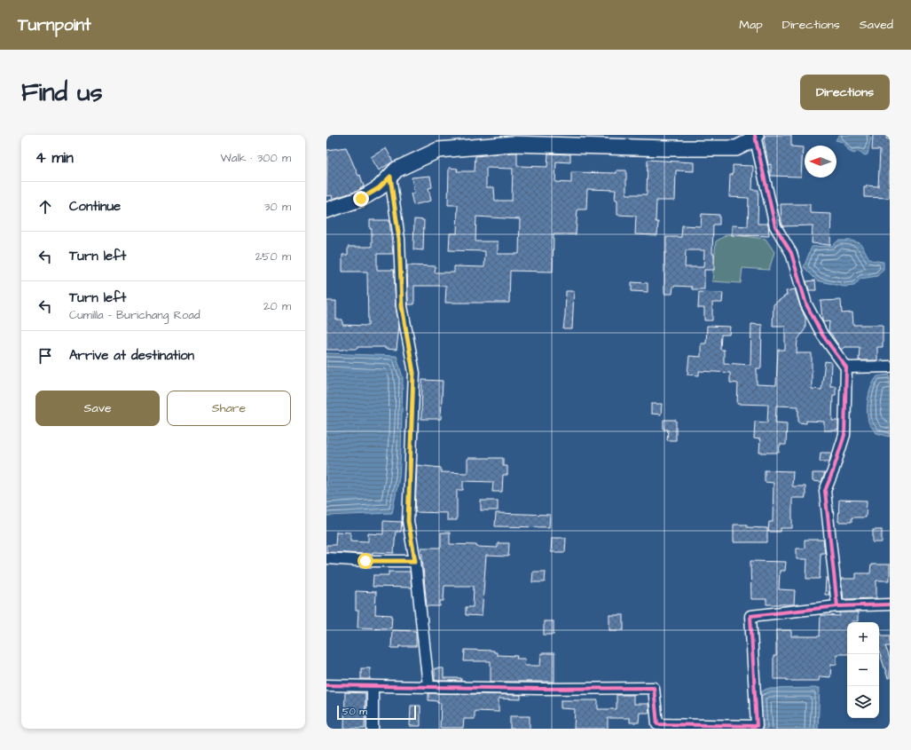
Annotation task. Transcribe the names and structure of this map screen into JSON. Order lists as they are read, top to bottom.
{
  "scale_bar": "50 m",
  "north": "left",
  "page": {
    "header": "Turnpoint",
    "nav": ["Map", "Directions", "Saved"],
    "buttons": [
      "Directions",
      ["Save", "Share"]
    ],
    "title": "Find us",
    "heading": ["4 min", "Walk · 300 m"],
    "list": [
      ["Continue", "30 m"],
      ["Turn left", "250 m"],
      ["Turn left", "Cumilla - Burichang Road", "20 m"],
      "Arrive at destination"
    ],
    "map_buttons": ["+", "−"],
    "scale": "50 m"
  }
}
